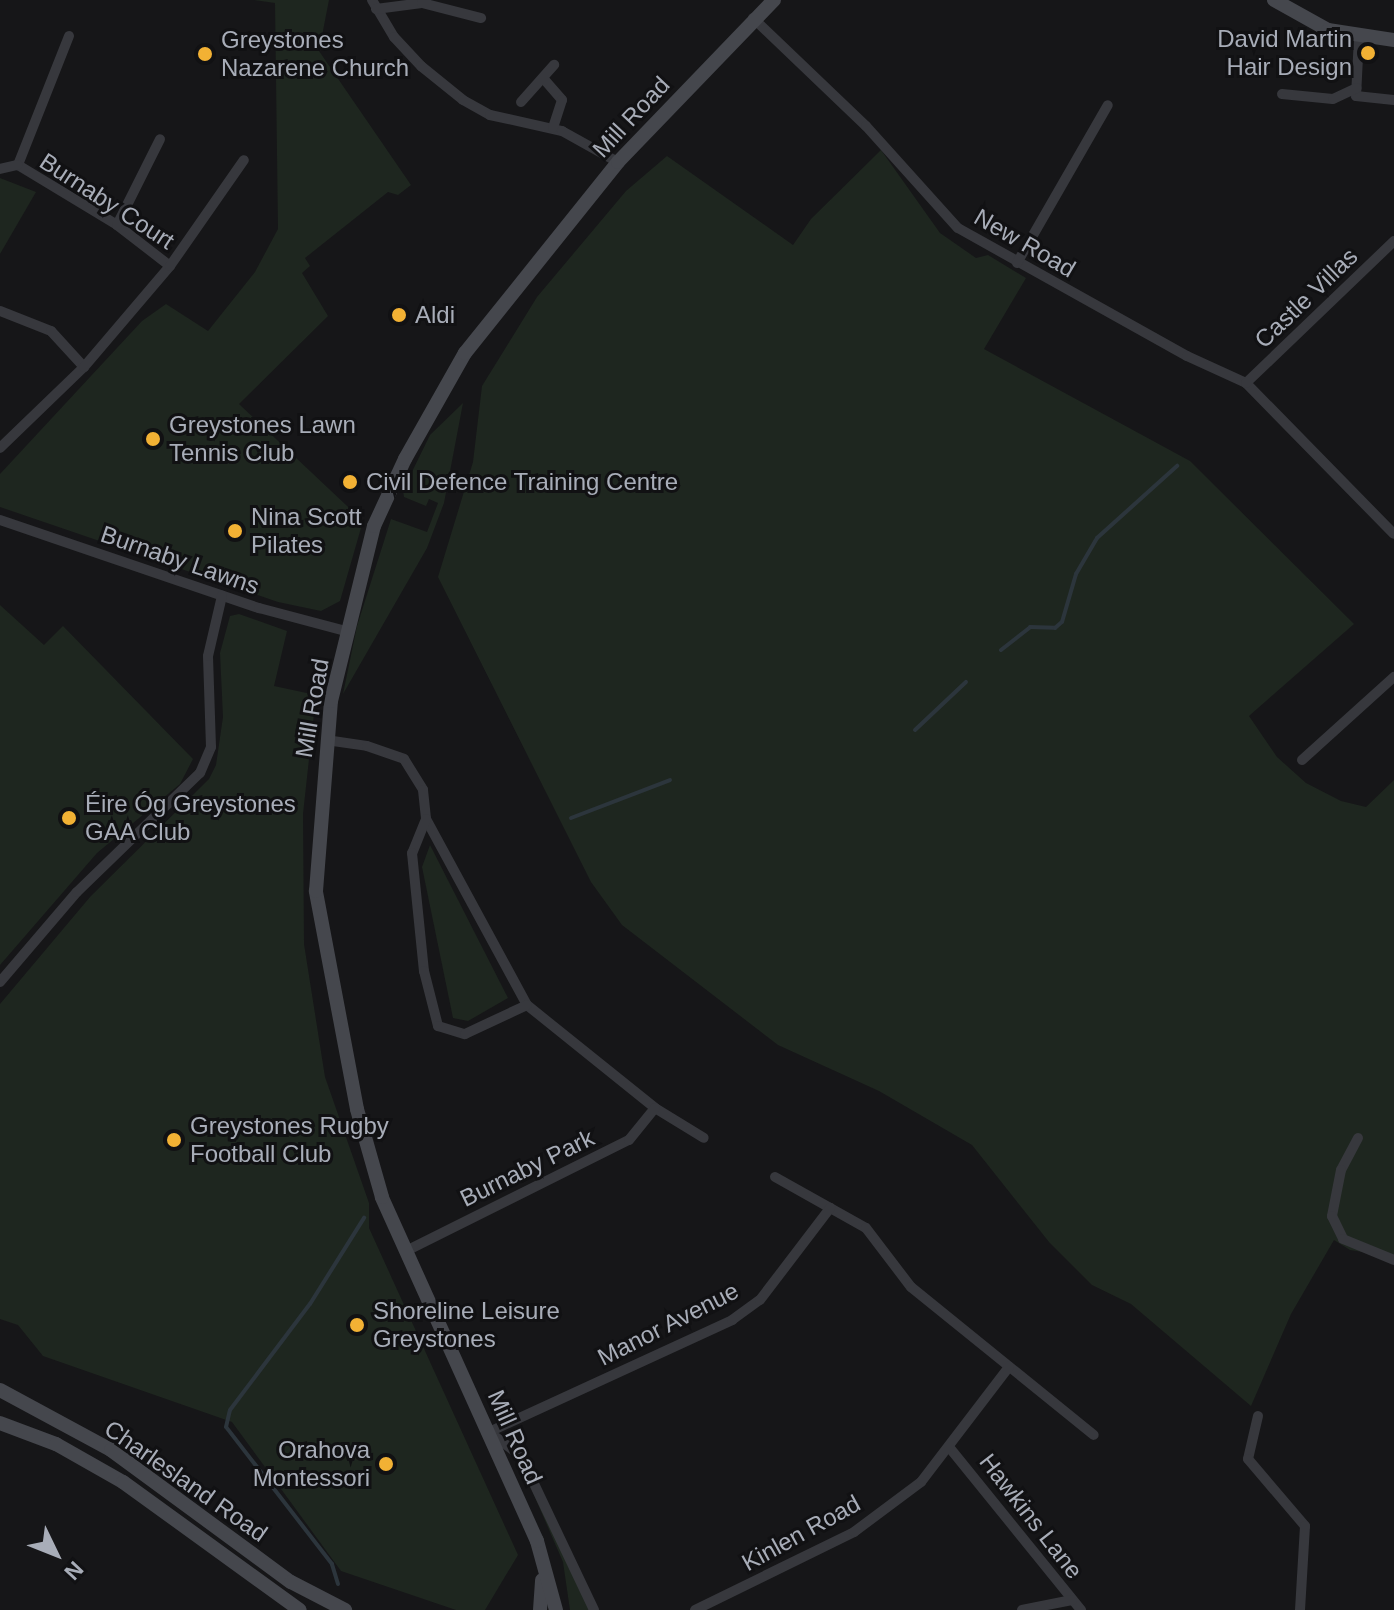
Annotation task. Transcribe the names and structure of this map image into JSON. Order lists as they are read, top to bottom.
{
  "streets": {
    "main road": ["Mill Road", "Charlesland Road"],
    "street": [
      "Burnaby Court",
      "New Road",
      "Castle Villas",
      "Burnaby Lawns",
      "Burnaby Park",
      "Manor Avenue",
      "Hawkins Lane",
      "Kinlen Road"
    ]
  },
  "crossings": [
    ["Mill Road", "New Road"],
    ["Mill Road", "Burnaby Lawns"],
    ["Mill Road", "Burnaby Park"],
    ["Mill Road", "Manor Avenue"],
    ["New Road", "Castle Villas"],
    ["Hawkins Lane", "Kinlen Road"]
  ],
  "places": [
    "David Martin Hair Design",
    "Greystones Nazarene Church",
    "Aldi",
    "Greystones Lawn Tennis Club",
    "Civil Defence Training Centre",
    "Nina Scott Pilates",
    "Éire Óg Greystones GAA Club",
    "Greystones Rugby Football Club",
    "Shoreline Leisure Greystones",
    "Orahova Montessori"
  ],
  "north": "bottom right"
}
